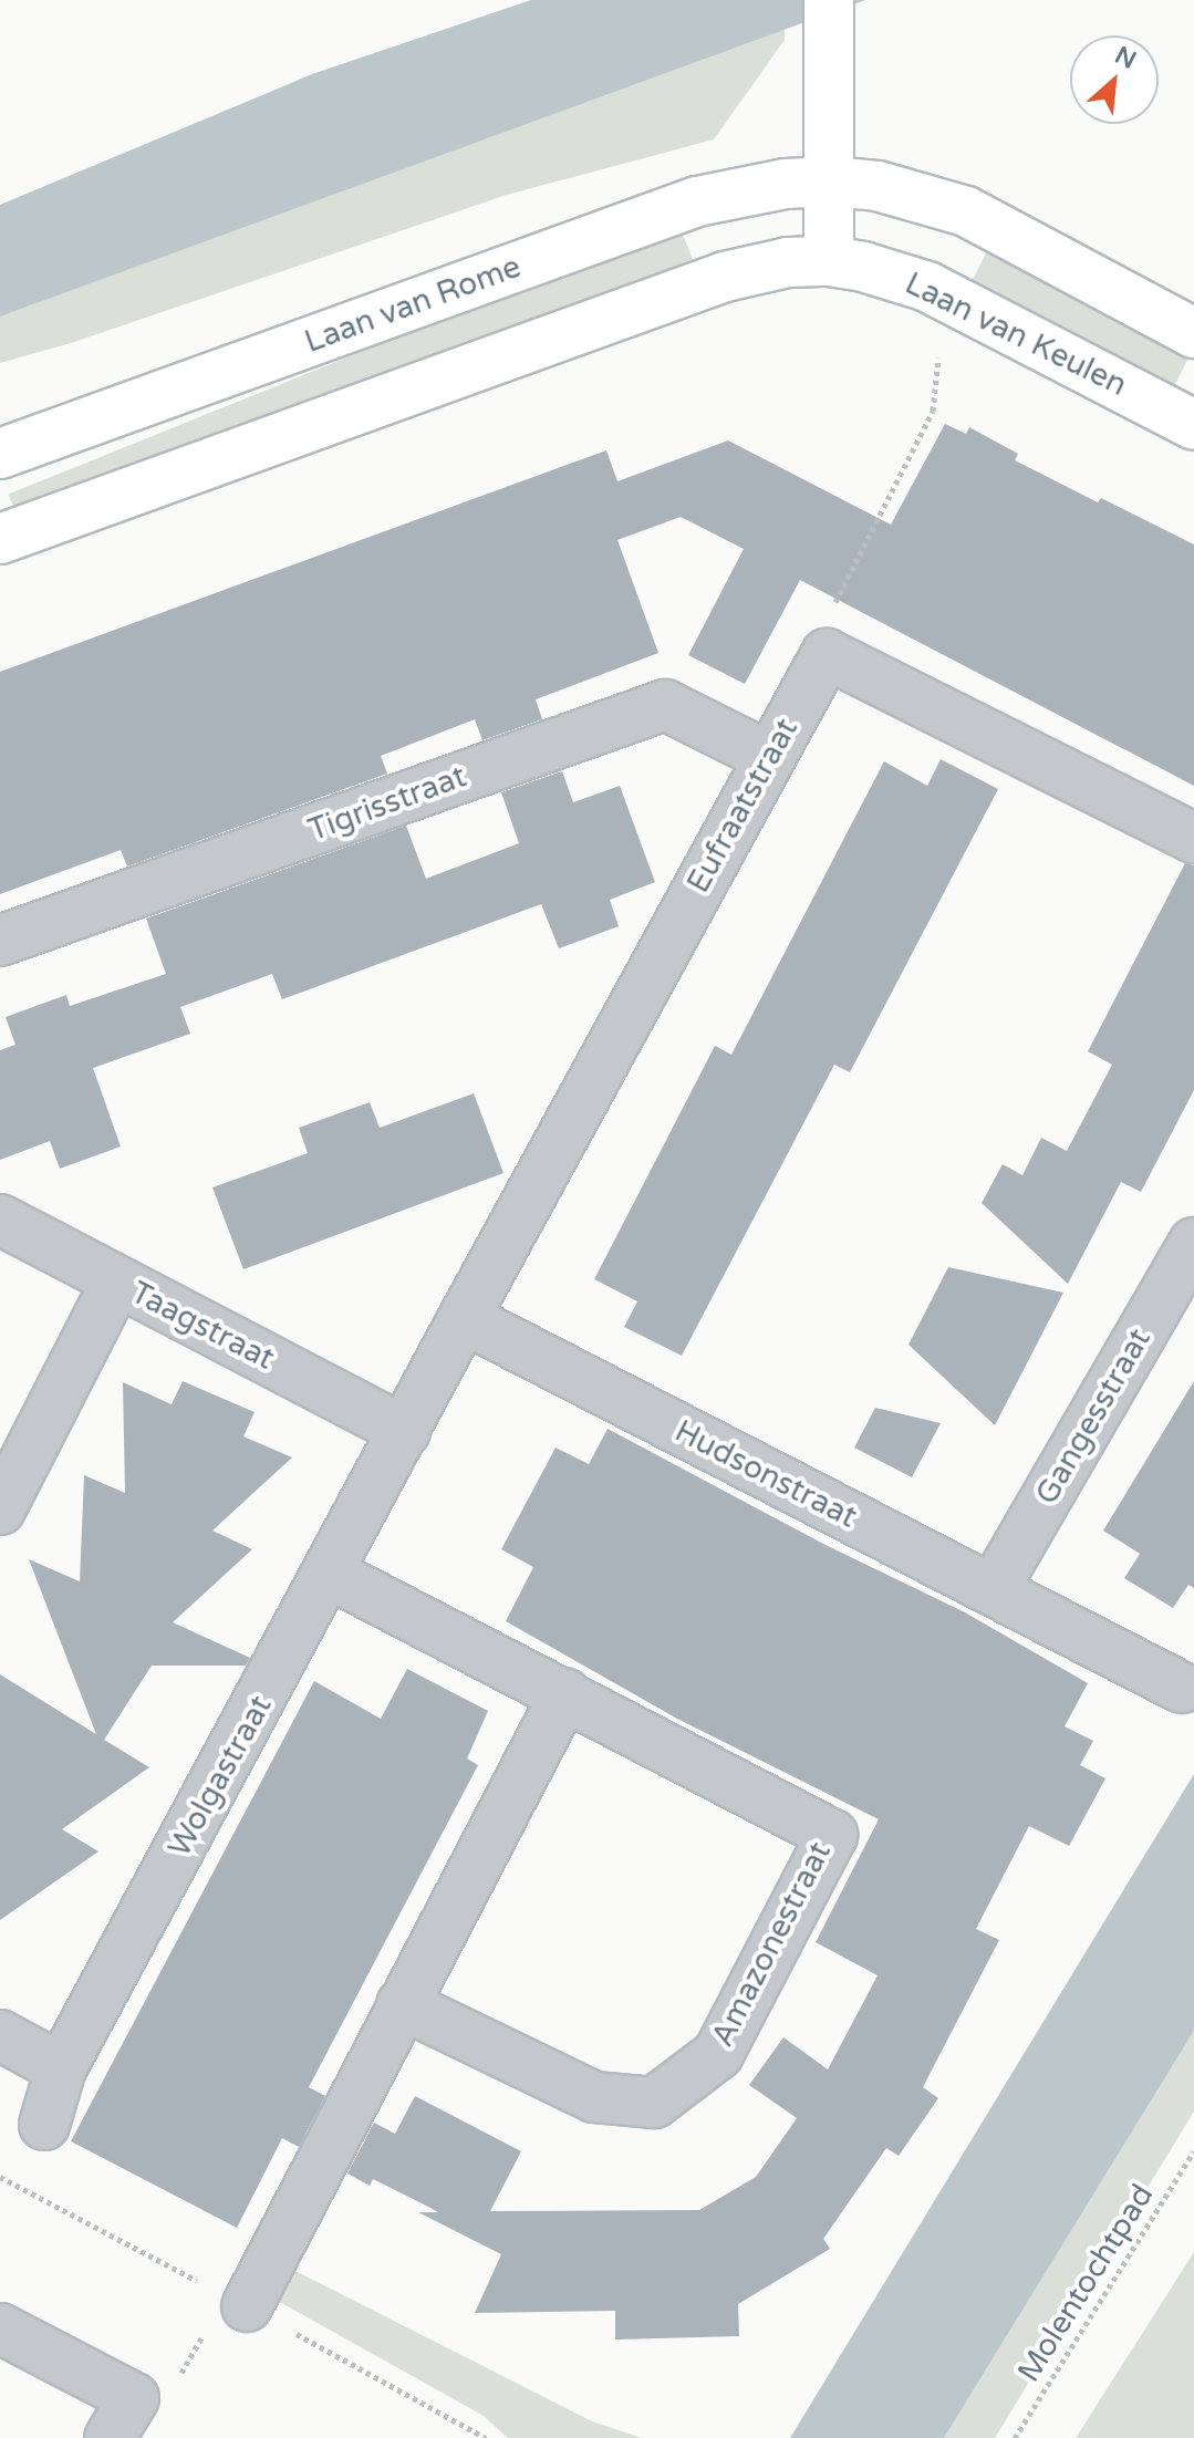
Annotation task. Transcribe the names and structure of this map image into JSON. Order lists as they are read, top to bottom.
{
  "streets": {
    "street": [
      "Laan van Rome",
      "Laan van Keulen",
      "Tigrisstraat",
      "Eufraatstraat",
      "Taagstraat",
      "Gangesstraat",
      "Hudsonstraat",
      "Wolgastraat",
      "Amazonestraat"
    ],
    "path": ["Molentochtpad"]
  },
  "crossings": [
    ["Tigrisstraat", "Eufraatstraat"],
    ["Eufraatstraat", "Hudsonstraat"],
    ["Taagstraat", "Wolgastraat"],
    ["Gangesstraat", "Hudsonstraat"],
    ["Wolgastraat", "Amazonestraat"]
  ],
  "north": "top right"
}
